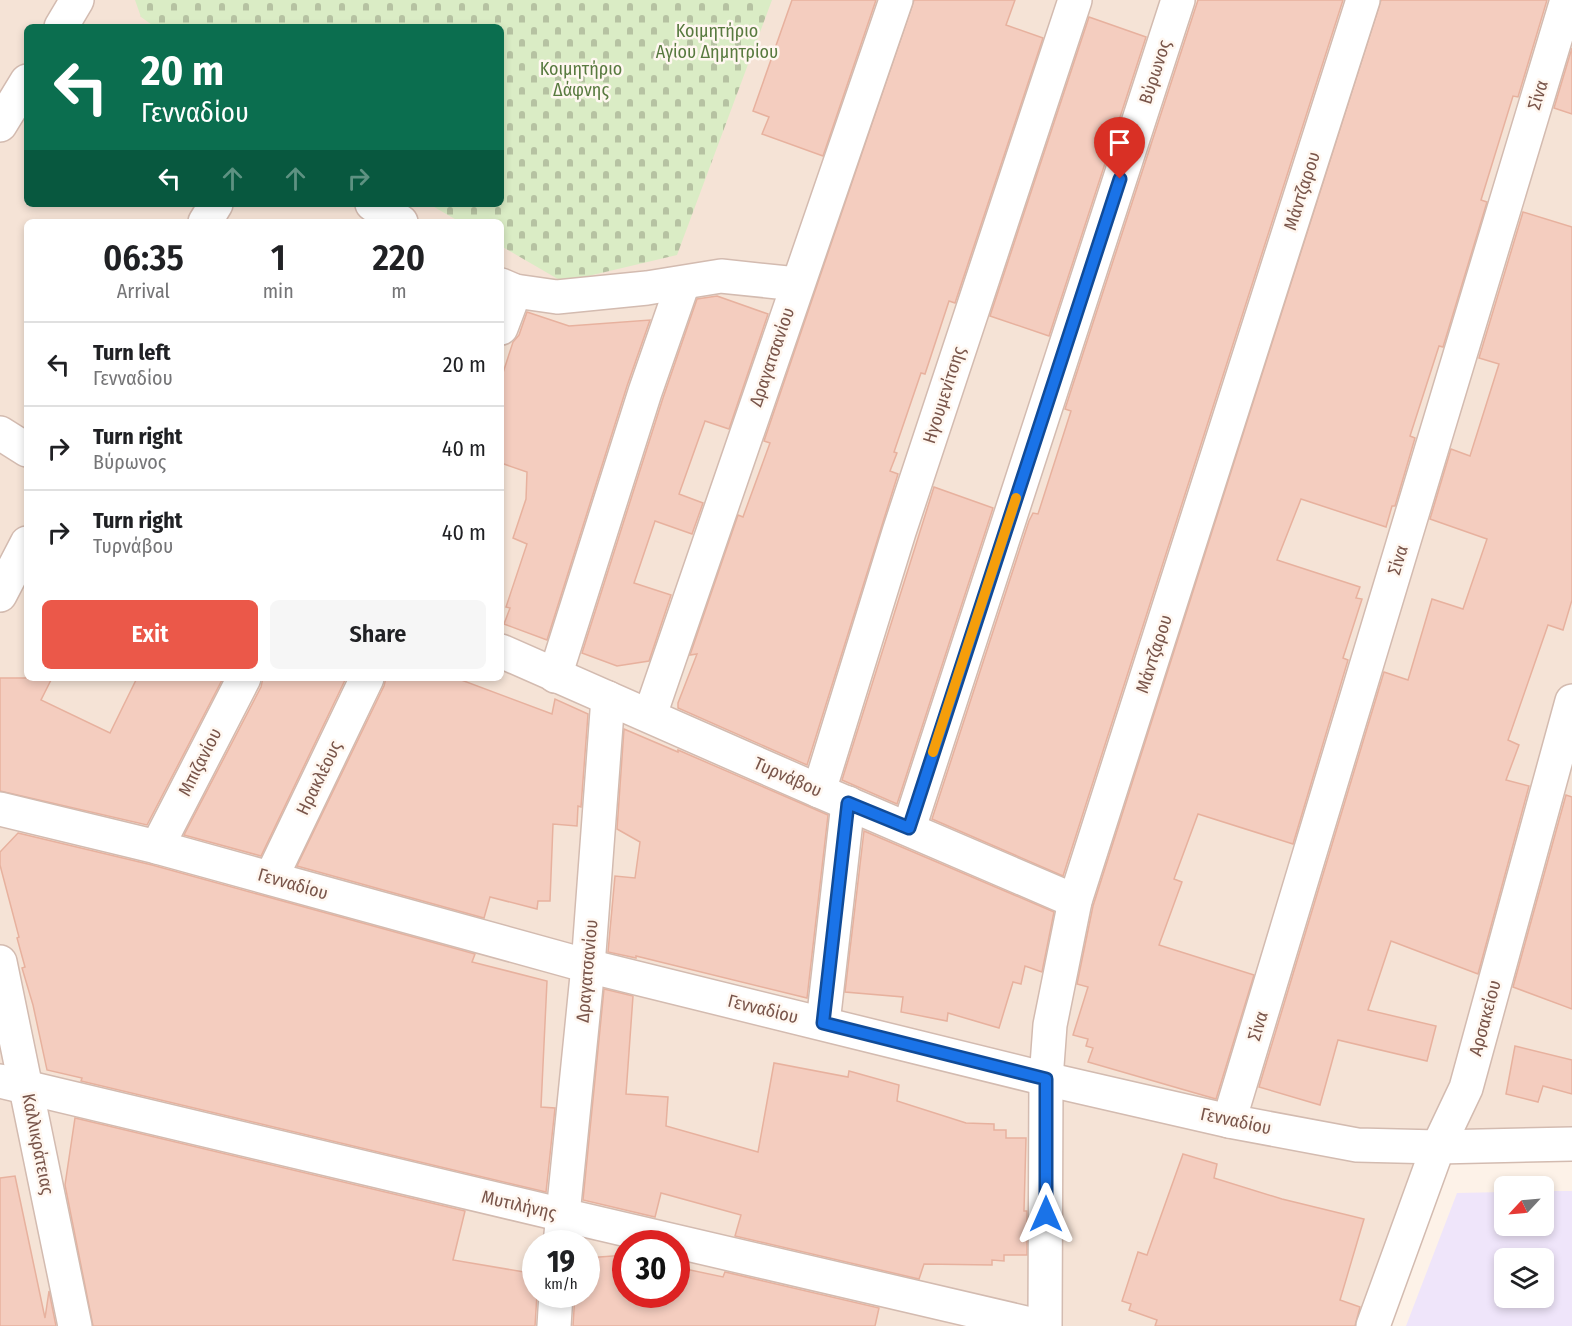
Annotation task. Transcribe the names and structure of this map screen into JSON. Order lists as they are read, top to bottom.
{
  "streets": {
    "street": [
      "Βύρωνος",
      "Σίνα",
      "Μάντζαρου",
      "Δραγατσανίου",
      "Ηγουμενίτσης",
      "Μπιζανίου",
      "Τυρνάβου",
      "Ηρακλέους",
      "Γενναδίου",
      "Αρσακείου",
      "Καλλικράτειας",
      "Μυτιλήνης"
    ]
  },
  "crossings": [
    ["Βύρωνος", "Τυρνάβου"],
    ["Σίνα", "Γενναδίου"],
    ["Μάντζαρου", "Τυρνάβου"],
    ["Μάντζαρου", "Γενναδίου"],
    ["Δραγατσανίου", "Τυρνάβου"],
    ["Δραγατσανίου", "Γενναδίου"],
    ["Δραγατσανίου", "Μυτιλήνης"],
    ["Ηγουμενίτσης", "Τυρνάβου"],
    ["Μπιζανίου", "Γενναδίου"],
    ["Ηρακλέους", "Γενναδίου"],
    ["Γενναδίου", "Αρσακείου"],
    ["Καλλικράτειας", "Μυτιλήνης"]
  ],
  "parks": ["Κοιμητήριο Αγίου Δημητρίου", "Κοιμητήριο Δάφνης"],
  "north": "bottom left",
  "page": {
    "turn": ["20 m", "Γενναδίου"],
    "eta": [
      "06:35",
      "Arrival",
      "1",
      "min",
      "220",
      "m"
    ],
    "list": [
      {
        "name": "Turn left",
        "note": "Γενναδίου",
        "value": "20 m"
      },
      {
        "name": "Turn right",
        "note": "Βύρωνος",
        "value": "40 m"
      },
      {
        "name": "Turn right",
        "note": "Τυρνάβου",
        "value": "40 m"
      }
    ],
    "buttons": ["Exit", "Share"],
    "speed": "19 km/h",
    "limit": "30"
  }
}
